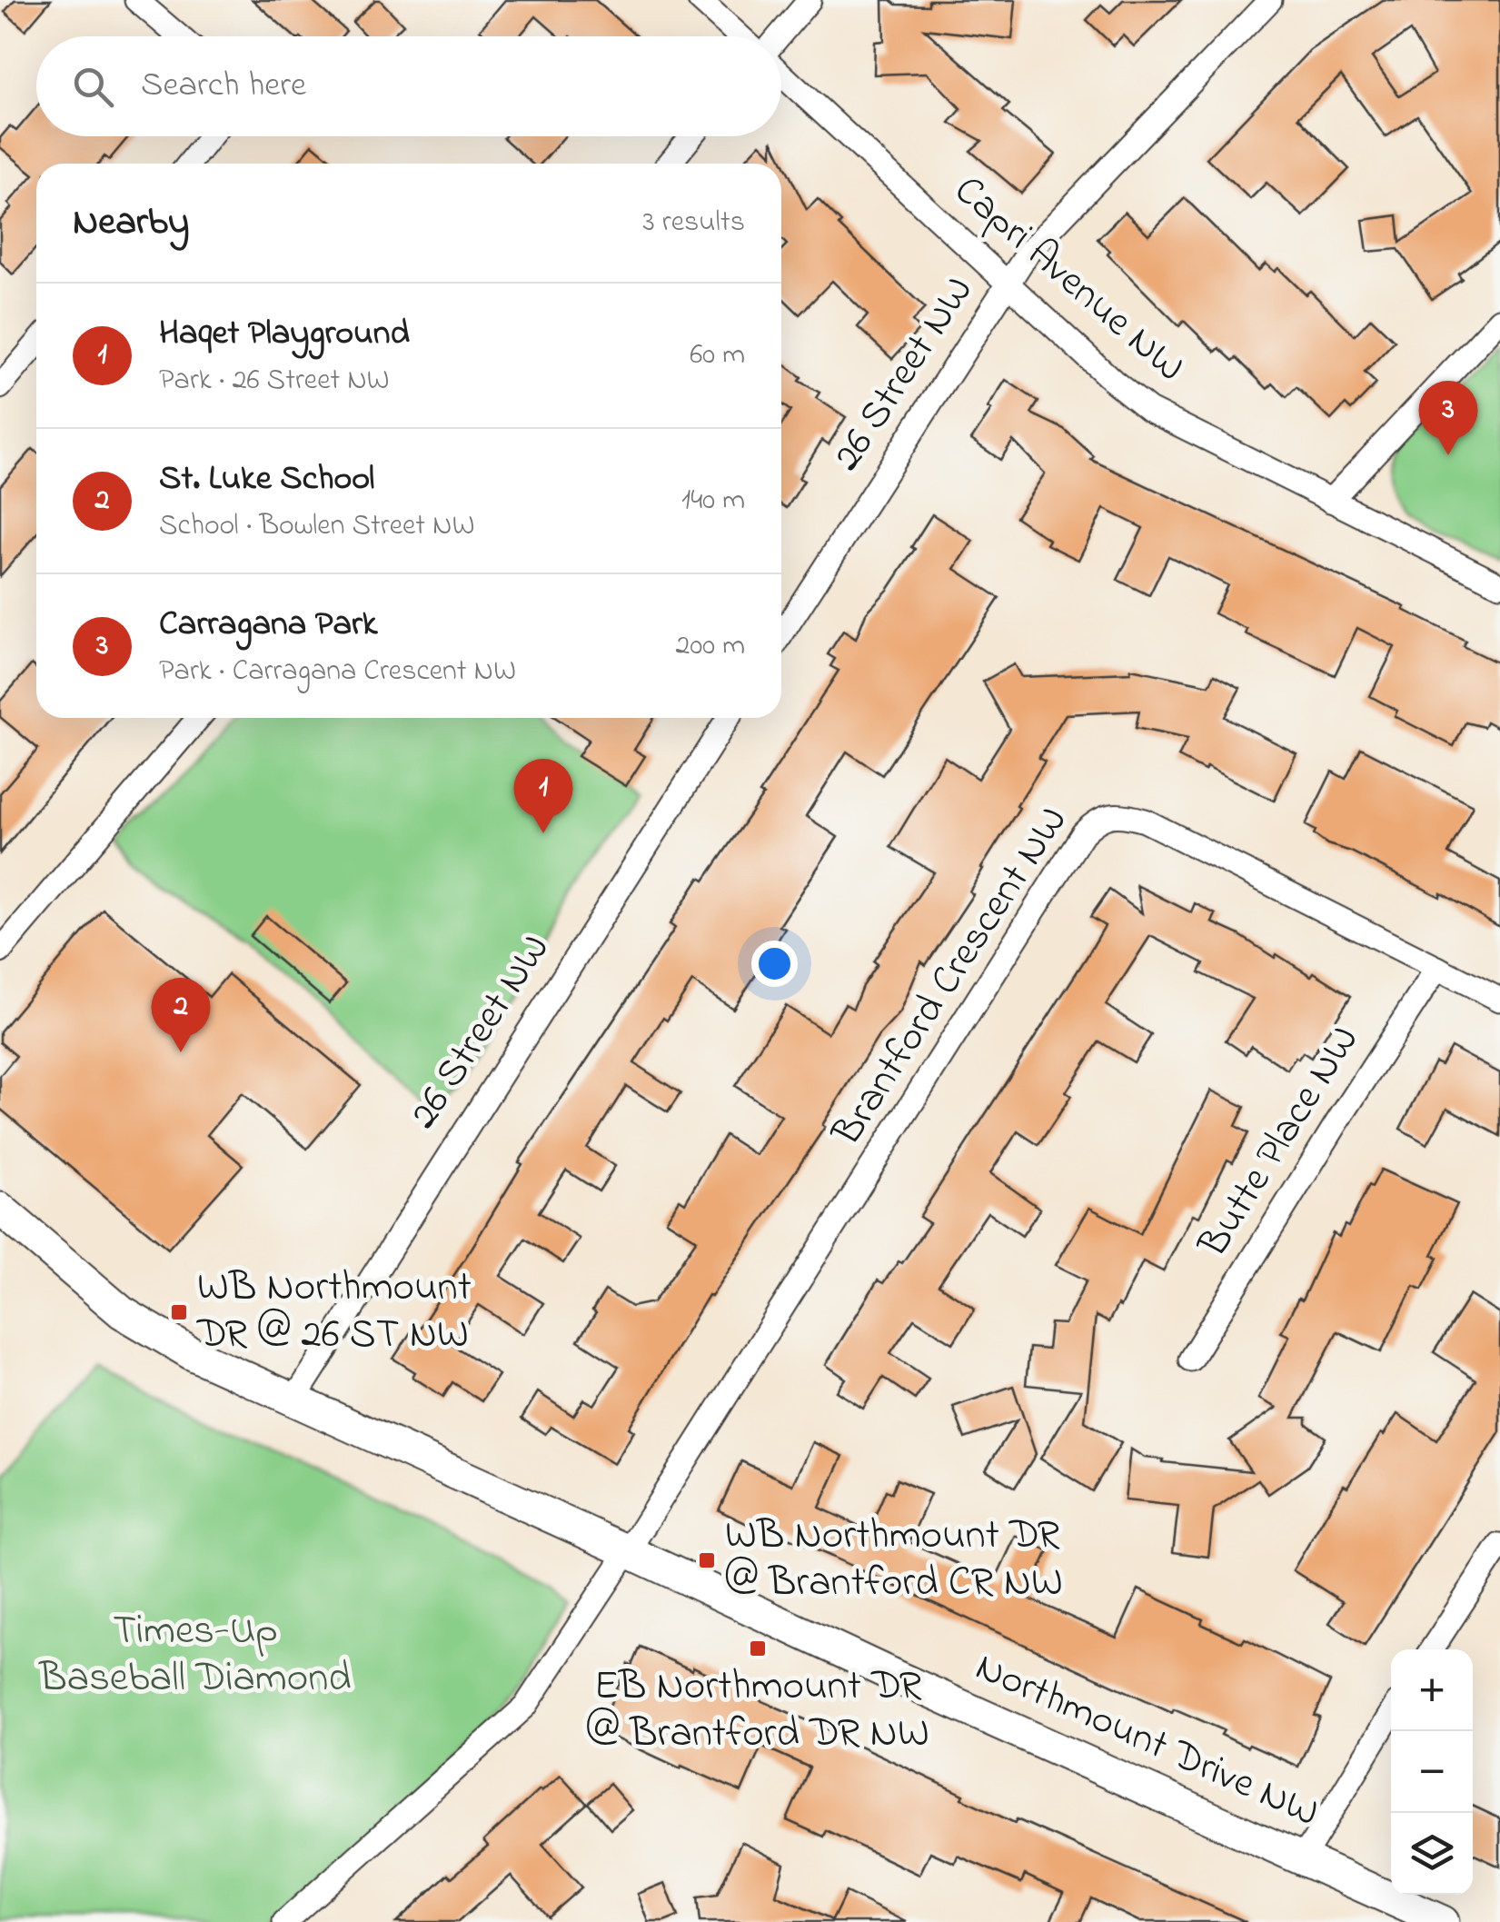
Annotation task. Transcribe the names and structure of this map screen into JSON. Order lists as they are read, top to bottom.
{
  "streets": {
    "street": [
      "Capri Avenue NW",
      "26 Street NW",
      "Brantford Crescent NW",
      "Butte Place NW",
      "Northmount Drive NW"
    ]
  },
  "crossings": [
    ["Capri Avenue NW", "26 Street NW"],
    ["26 Street NW", "Northmount Drive NW"],
    ["Brantford Crescent NW", "Butte Place NW"],
    ["Brantford Crescent NW", "Northmount Drive NW"]
  ],
  "parks": ["Times-Up Baseball Diamond"],
  "places": {
    "transit": ["WB Northmount DR @ 26 ST NW", "WB Northmount DR @ Brantford CR NW", "EB Northmount DR @ Brantford DR NW"]
  },
  "page": {
    "search": "Search here",
    "heading": ["Nearby", "3 results"],
    "list": [
      {
        "mark": "1",
        "name": "Haqet Playground",
        "note": "Park · 26 Street NW",
        "value": "60 m"
      },
      {
        "mark": "2",
        "name": "St. Luke School",
        "note": "School · Bowlen Street NW",
        "value": "140 m"
      },
      {
        "mark": "3",
        "name": "Carragana Park",
        "note": "Park · Carragana Crescent NW",
        "value": "200 m"
      }
    ],
    "pins": ["3", "1", "2"],
    "map_buttons": ["+", "−"]
  }
}
